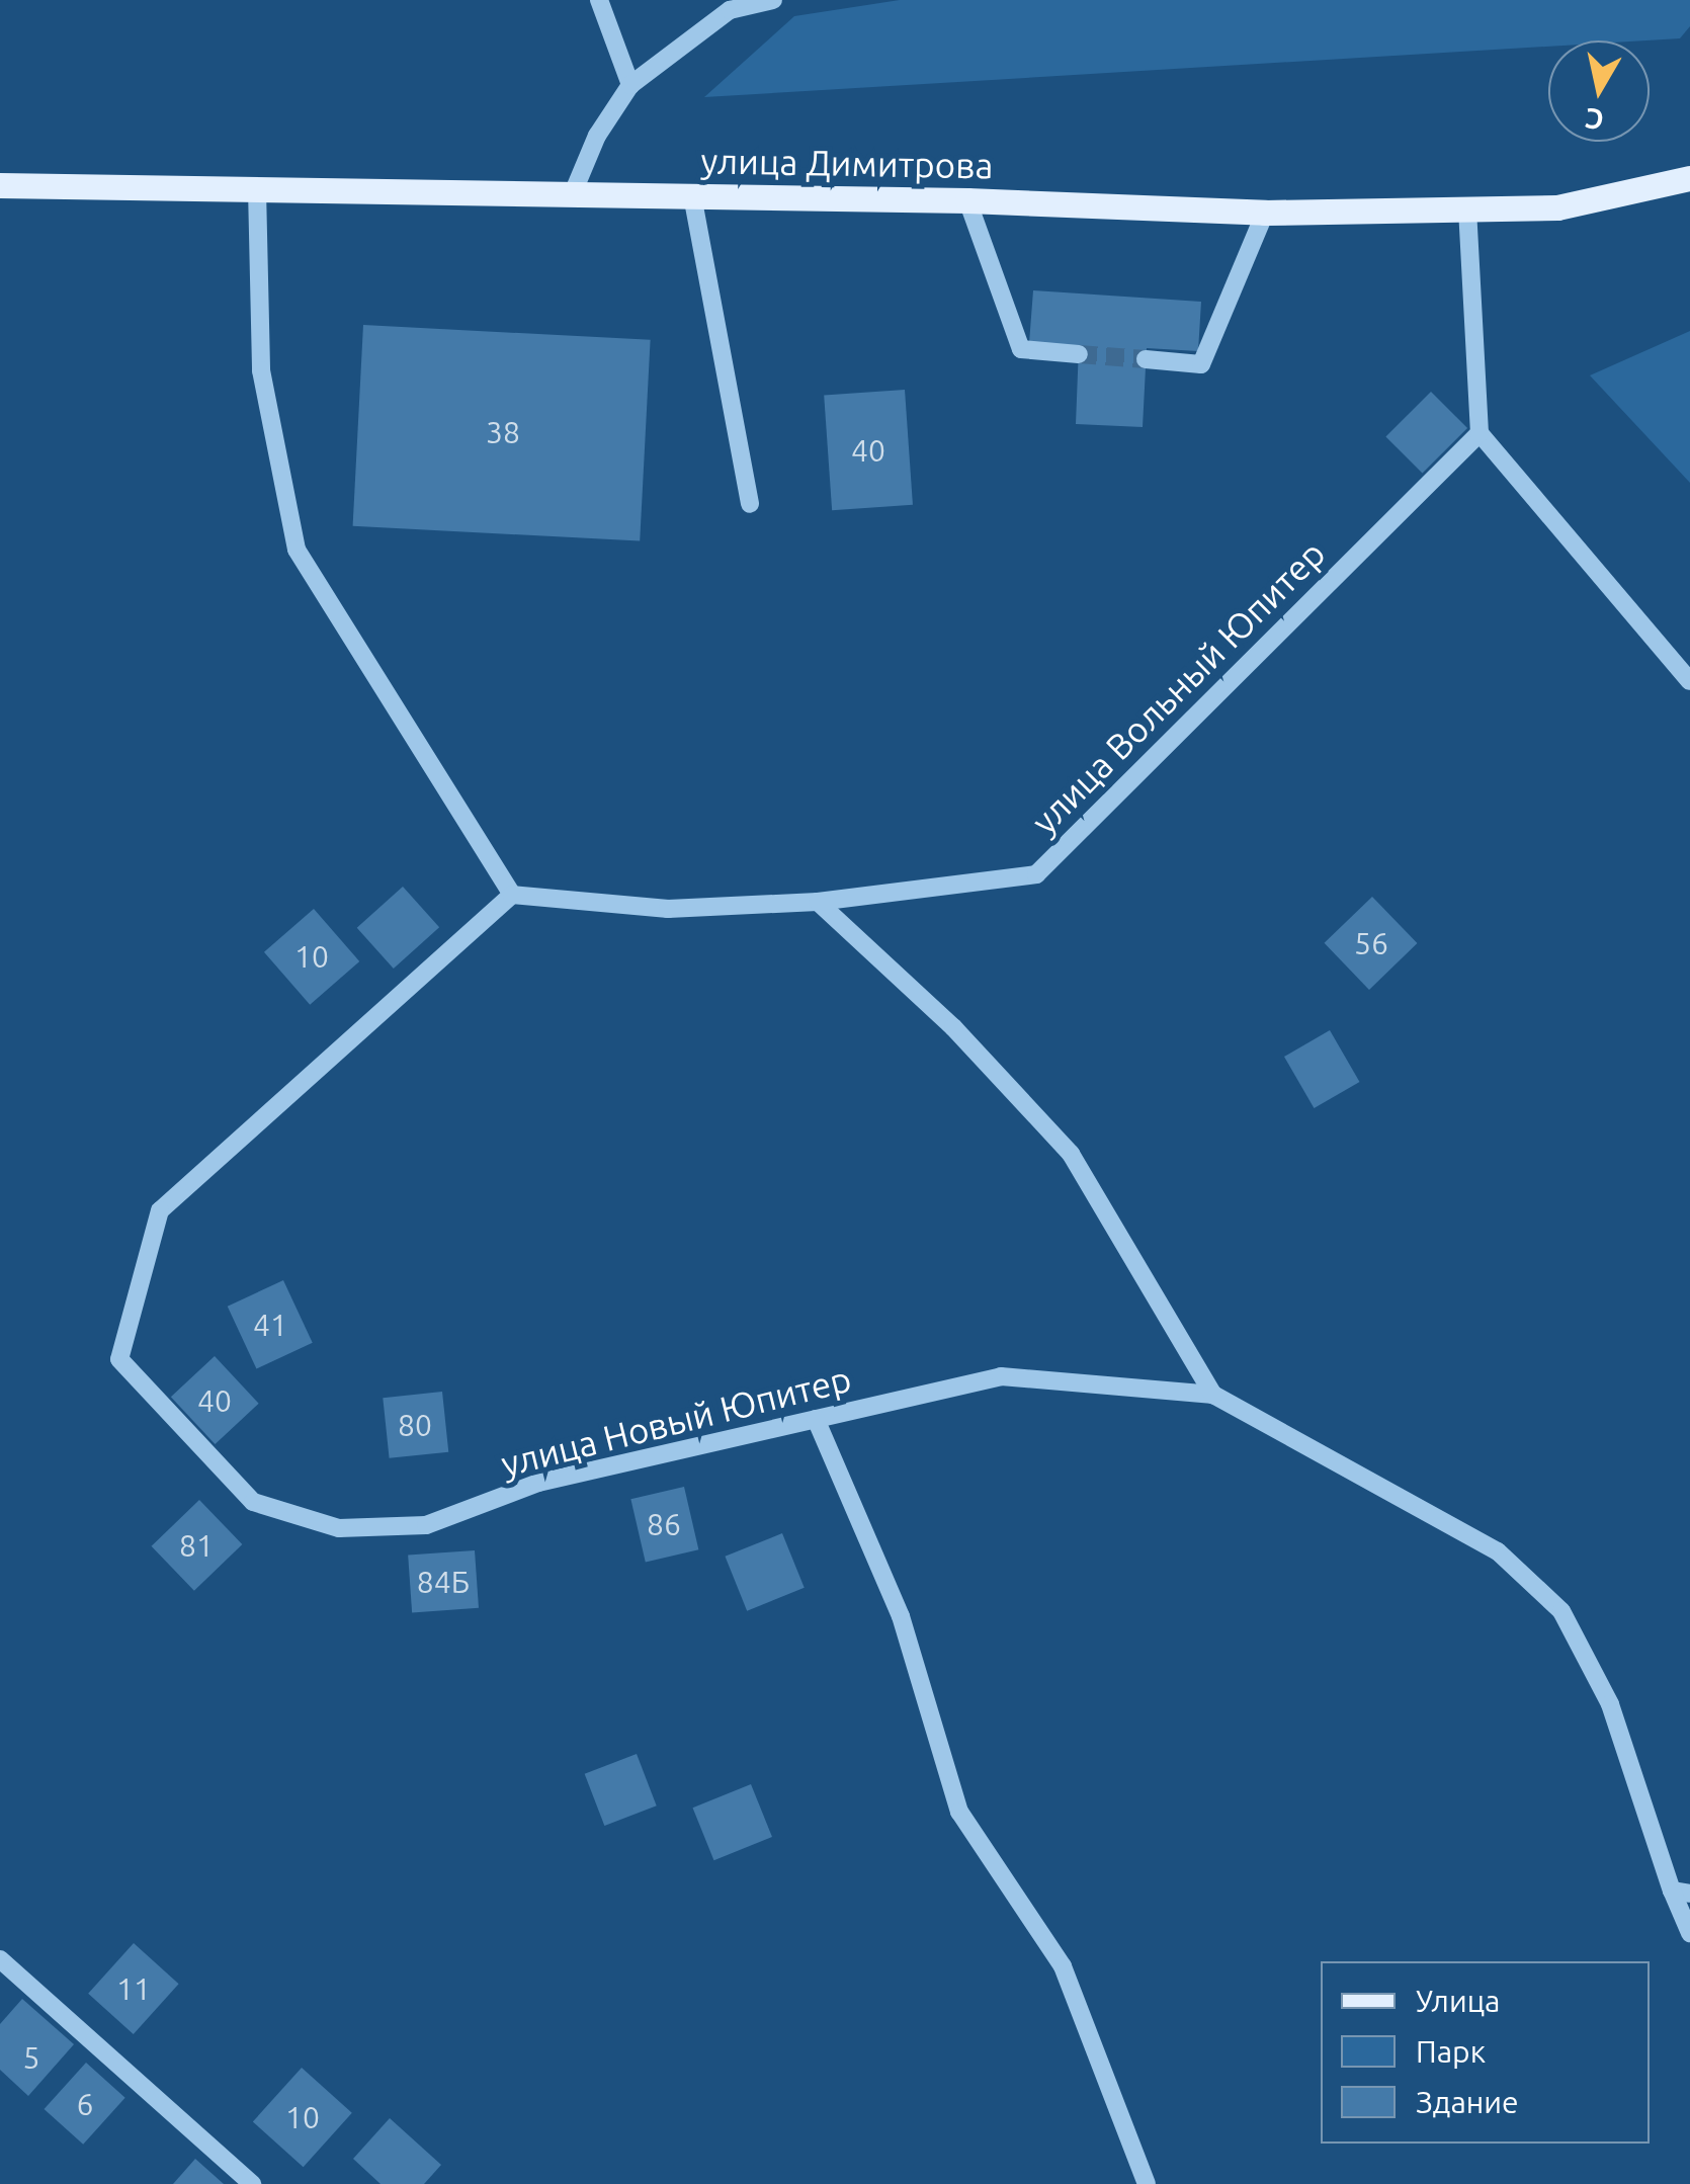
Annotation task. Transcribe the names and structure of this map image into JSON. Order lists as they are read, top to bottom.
{
  "streets": {
    "main road": ["улица Димитрова"],
    "street": ["улица Вольный Юпитер", "улица Новый Юпитер"]
  },
  "house_numbers": [
    "38",
    "40",
    "56",
    "10",
    "41",
    "40",
    "80",
    "86",
    "81",
    "84Б",
    "11",
    "5",
    "6",
    "10"
  ],
  "legend": ["Улица", "Парк", "Здание"],
  "north": "bottom"
}
